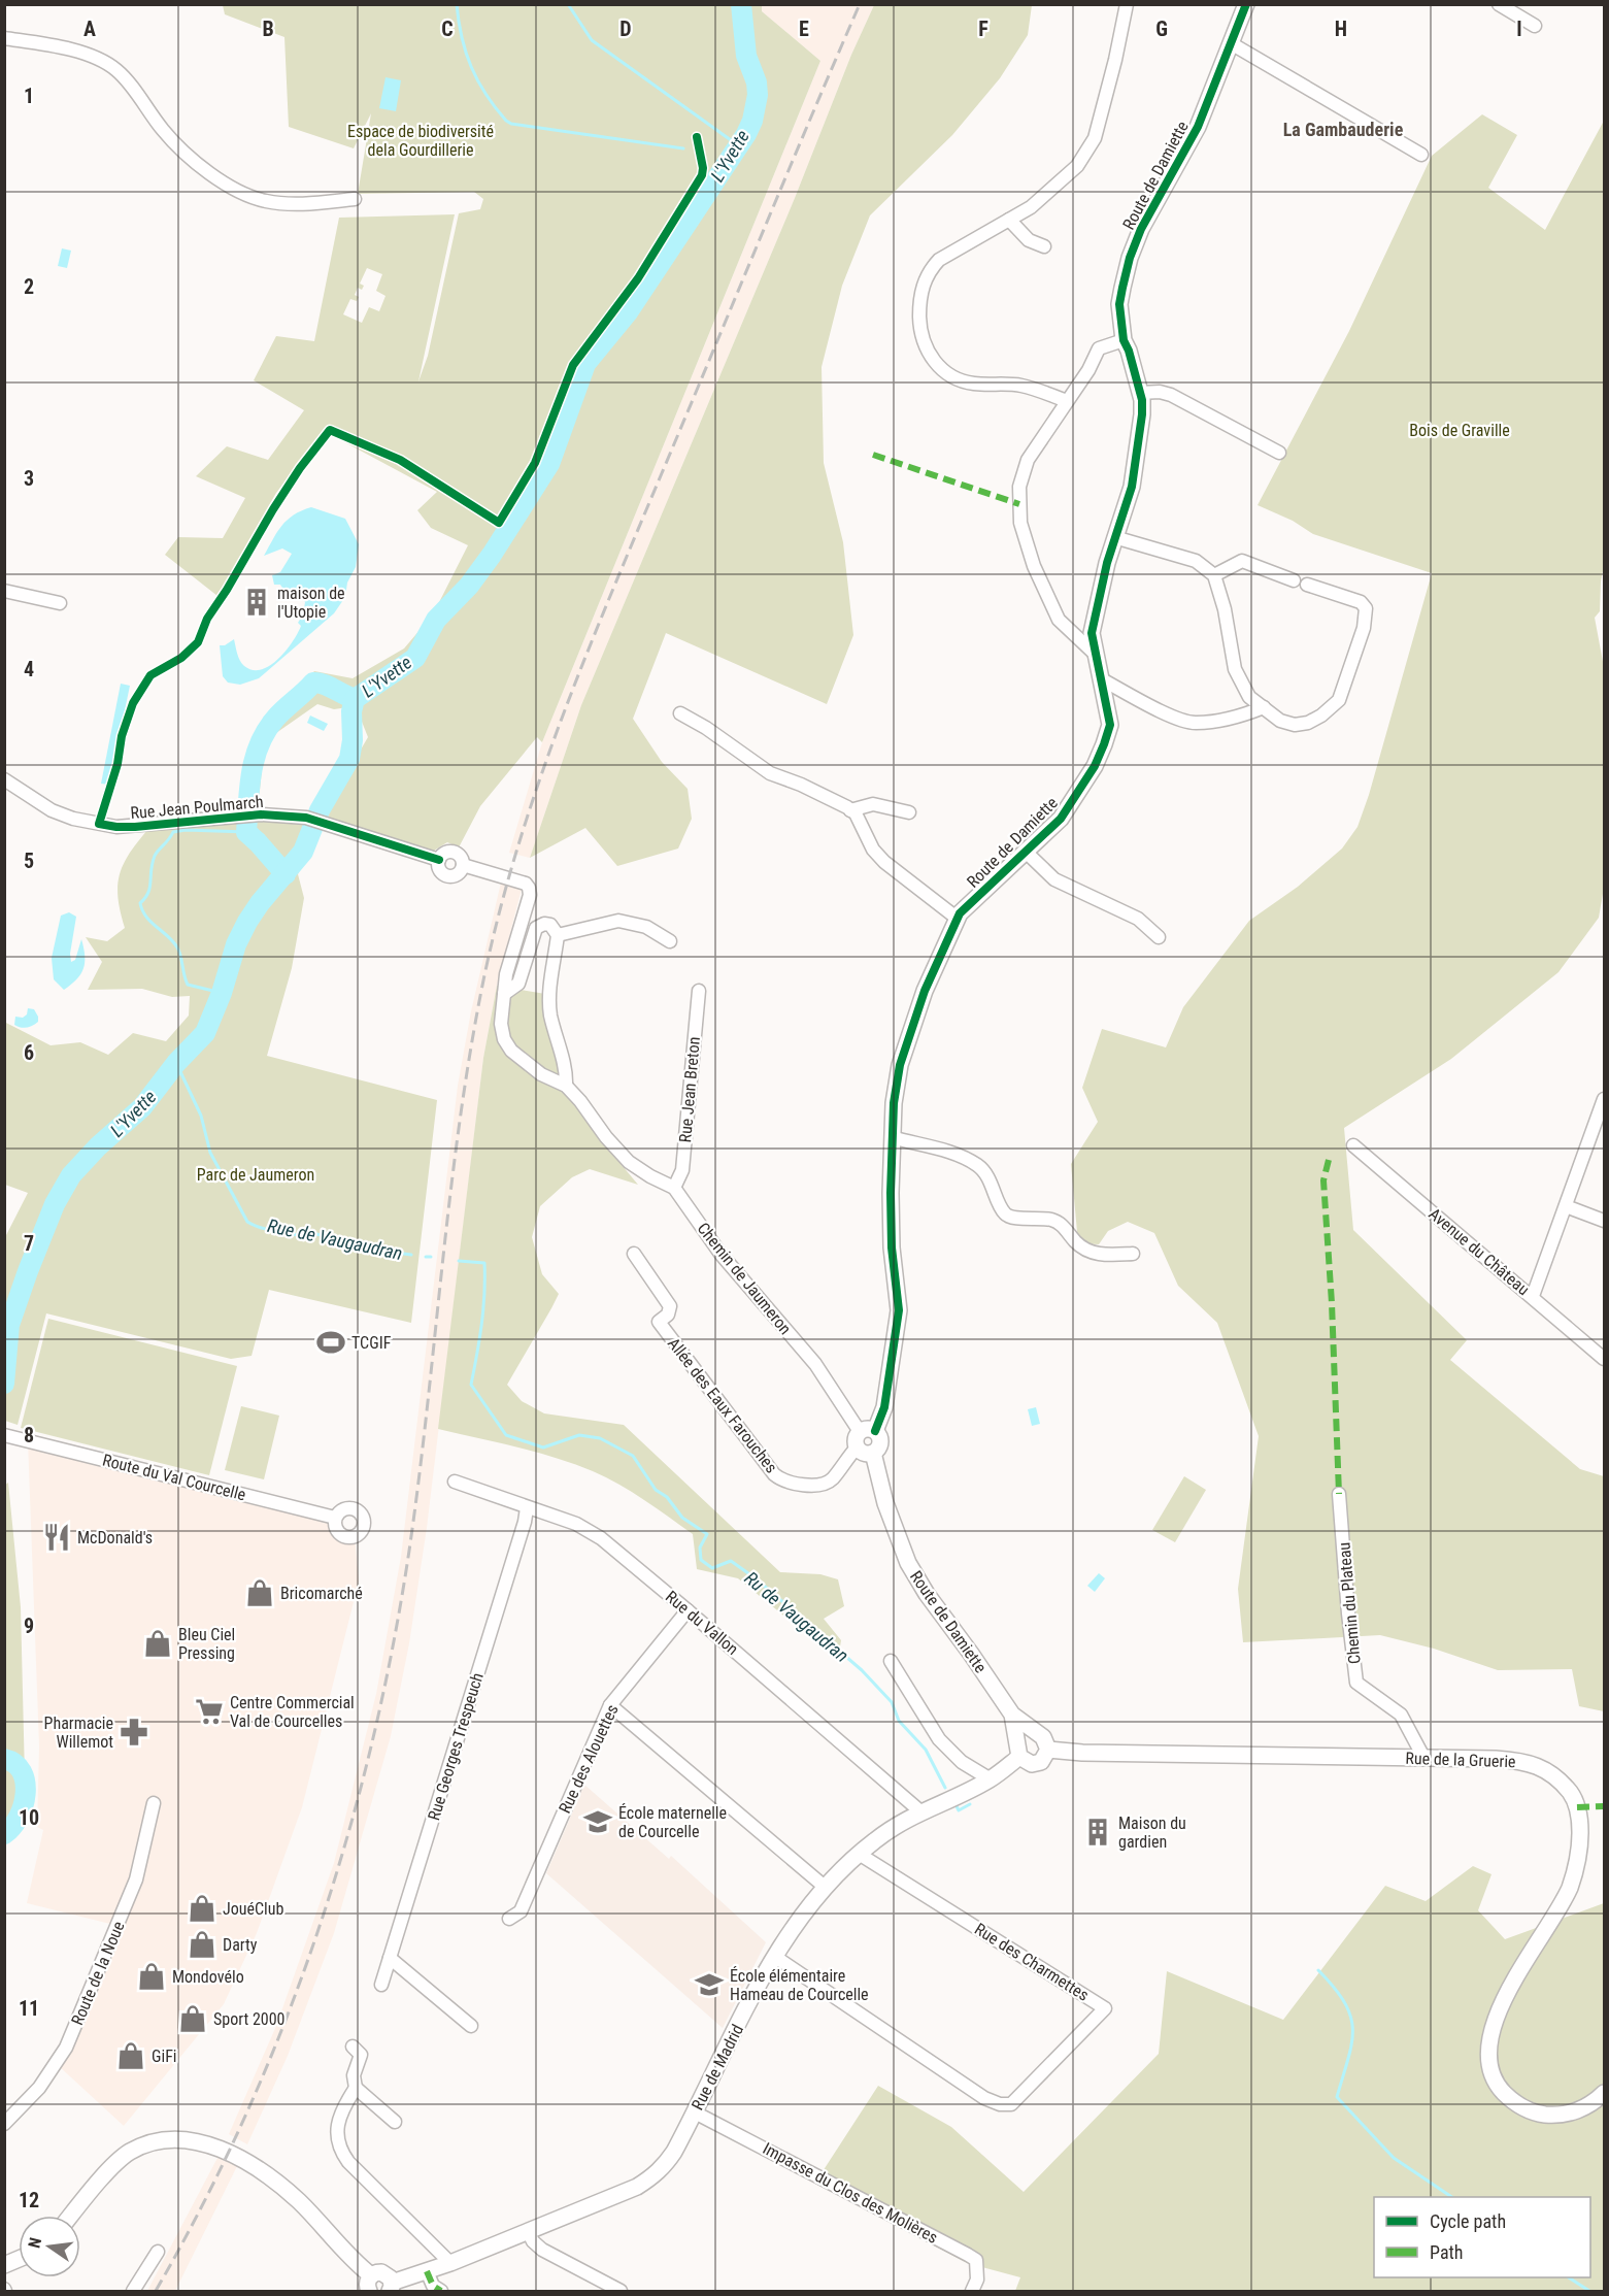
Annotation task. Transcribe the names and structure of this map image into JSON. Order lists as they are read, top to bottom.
{
  "streets": {
    "street": [
      "Route de Damiette",
      "Rue Jean Poulmarch",
      "Rue Jean Breton",
      "Avenue du Château",
      "Chemin de Jaumeron",
      "Allée des Eaux Farouches",
      "Route du Val Courcelle",
      "Chemin du Plateau",
      "Rue du Vallon",
      "Rue Georges Trespeuch",
      "Rue des Alouettes",
      "Rue de la Gruerie",
      "Rue des Charmettes",
      "Route de la Noue",
      "Rue de Madrid",
      "Impasse du Clos des Molières"
    ]
  },
  "crossings": [
    ["Route de Damiette", "Chemin de Jaumeron"],
    ["Route de Damiette", "Allée des Eaux Farouches"],
    ["Route de Damiette", "Rue de la Gruerie"],
    ["Route de Damiette", "Rue de Madrid"],
    ["Rue Jean Poulmarch", "Chemin de Jaumeron"],
    ["Rue Jean Breton", "Chemin de Jaumeron"],
    ["Chemin de Jaumeron", "Allée des Eaux Farouches"],
    ["Chemin du Plateau", "Rue de la Gruerie"],
    ["Rue du Vallon", "Rue Georges Trespeuch"],
    ["Rue du Vallon", "Rue des Alouettes"],
    ["Rue du Vallon", "Rue de Madrid"],
    ["Rue de la Gruerie", "Rue de Madrid"],
    ["Rue des Charmettes", "Rue de Madrid"],
    ["Rue de Madrid", "Impasse du Clos des Molières"]
  ],
  "districts": ["La Gambauderie"],
  "water": ["L'Yvette", "Rue de Vaugaudran", "Ru de Vaugaudran"],
  "parks": ["Espace de biodiversité dela Gourdillerie", "Bois de Graville", "Parc de Jaumeron"],
  "places": {
    "building": ["maison de l'Utopie", "Maison du gardien"],
    "sports": ["TCGIF"],
    "restaurant": ["McDonald's"],
    "shop": [
      "Bricomarché",
      "Bleu Ciel Pressing",
      "JouéClub",
      "Darty",
      "Mondovélo",
      "Sport 2000",
      "GiFi"
    ],
    "supermarket": ["Centre Commercial Val de Courcelles"],
    "pharmacy": ["Pharmacie Willemot"],
    "school or university": ["École maternelle de Courcelle", "École élémentaire Hameau de Courcelle"]
  },
  "legend": ["Cycle path", "Path"],
  "north": "left",
  "grid": {
    "columns": [
      "A",
      "B",
      "C",
      "D",
      "E",
      "F",
      "G",
      "H",
      "I"
    ],
    "rows": [
      "1",
      "2",
      "3",
      "4",
      "5",
      "6",
      "7",
      "8",
      "9",
      "10",
      "11",
      "12"
    ]
  }
}
